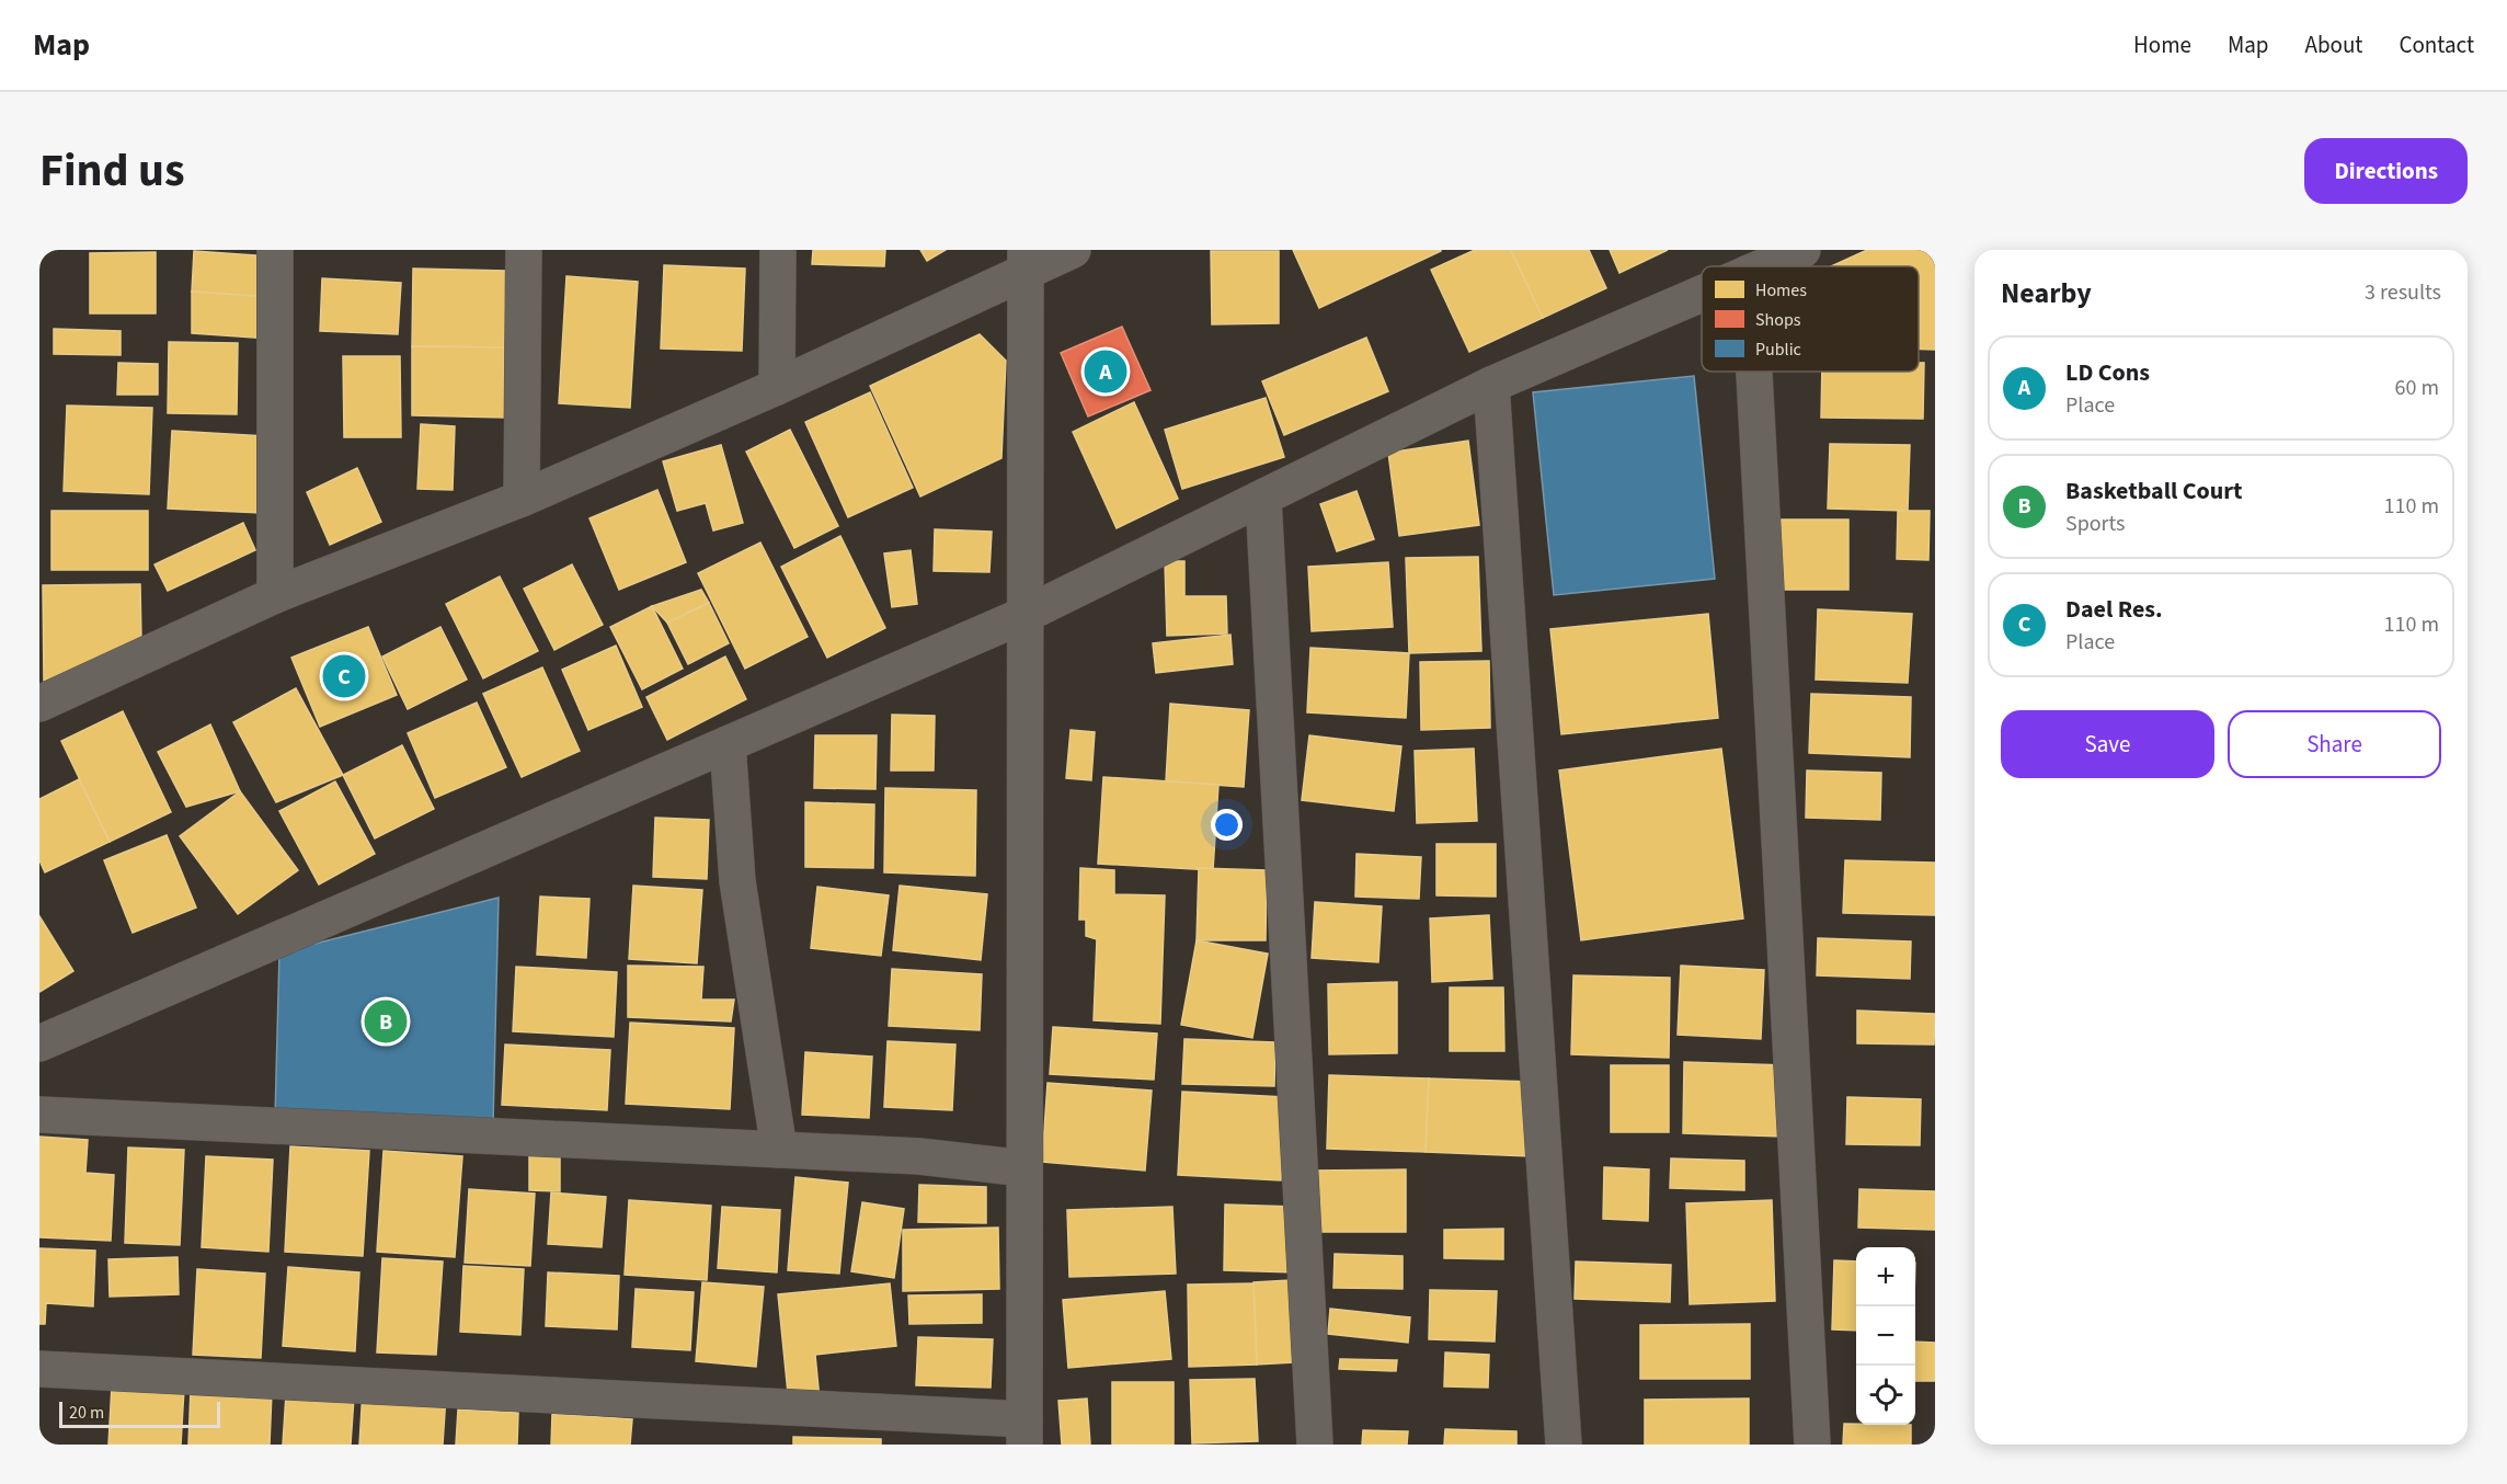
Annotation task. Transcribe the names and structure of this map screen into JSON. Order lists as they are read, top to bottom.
{
  "legend": ["Homes", "Shops", "Public"],
  "scale_bar": "20 m",
  "page": {
    "header": "Map",
    "nav": [
      "Home",
      "Map",
      "About",
      "Contact"
    ],
    "title": "Find us",
    "buttons": [
      "Directions",
      ["Save", "Share"]
    ],
    "heading": ["Nearby", "3 results"],
    "list": [
      {
        "mark": "A",
        "name": "LD Cons",
        "note": "Place",
        "value": "60 m"
      },
      {
        "mark": "B",
        "name": "Basketball Court",
        "note": "Sports",
        "value": "110 m"
      },
      {
        "mark": "C",
        "name": "Dael Res.",
        "note": "Place",
        "value": "110 m"
      }
    ],
    "pins": ["A", "C", "B"],
    "map_buttons": ["+", "−"],
    "scale": "20 m"
  }
}
